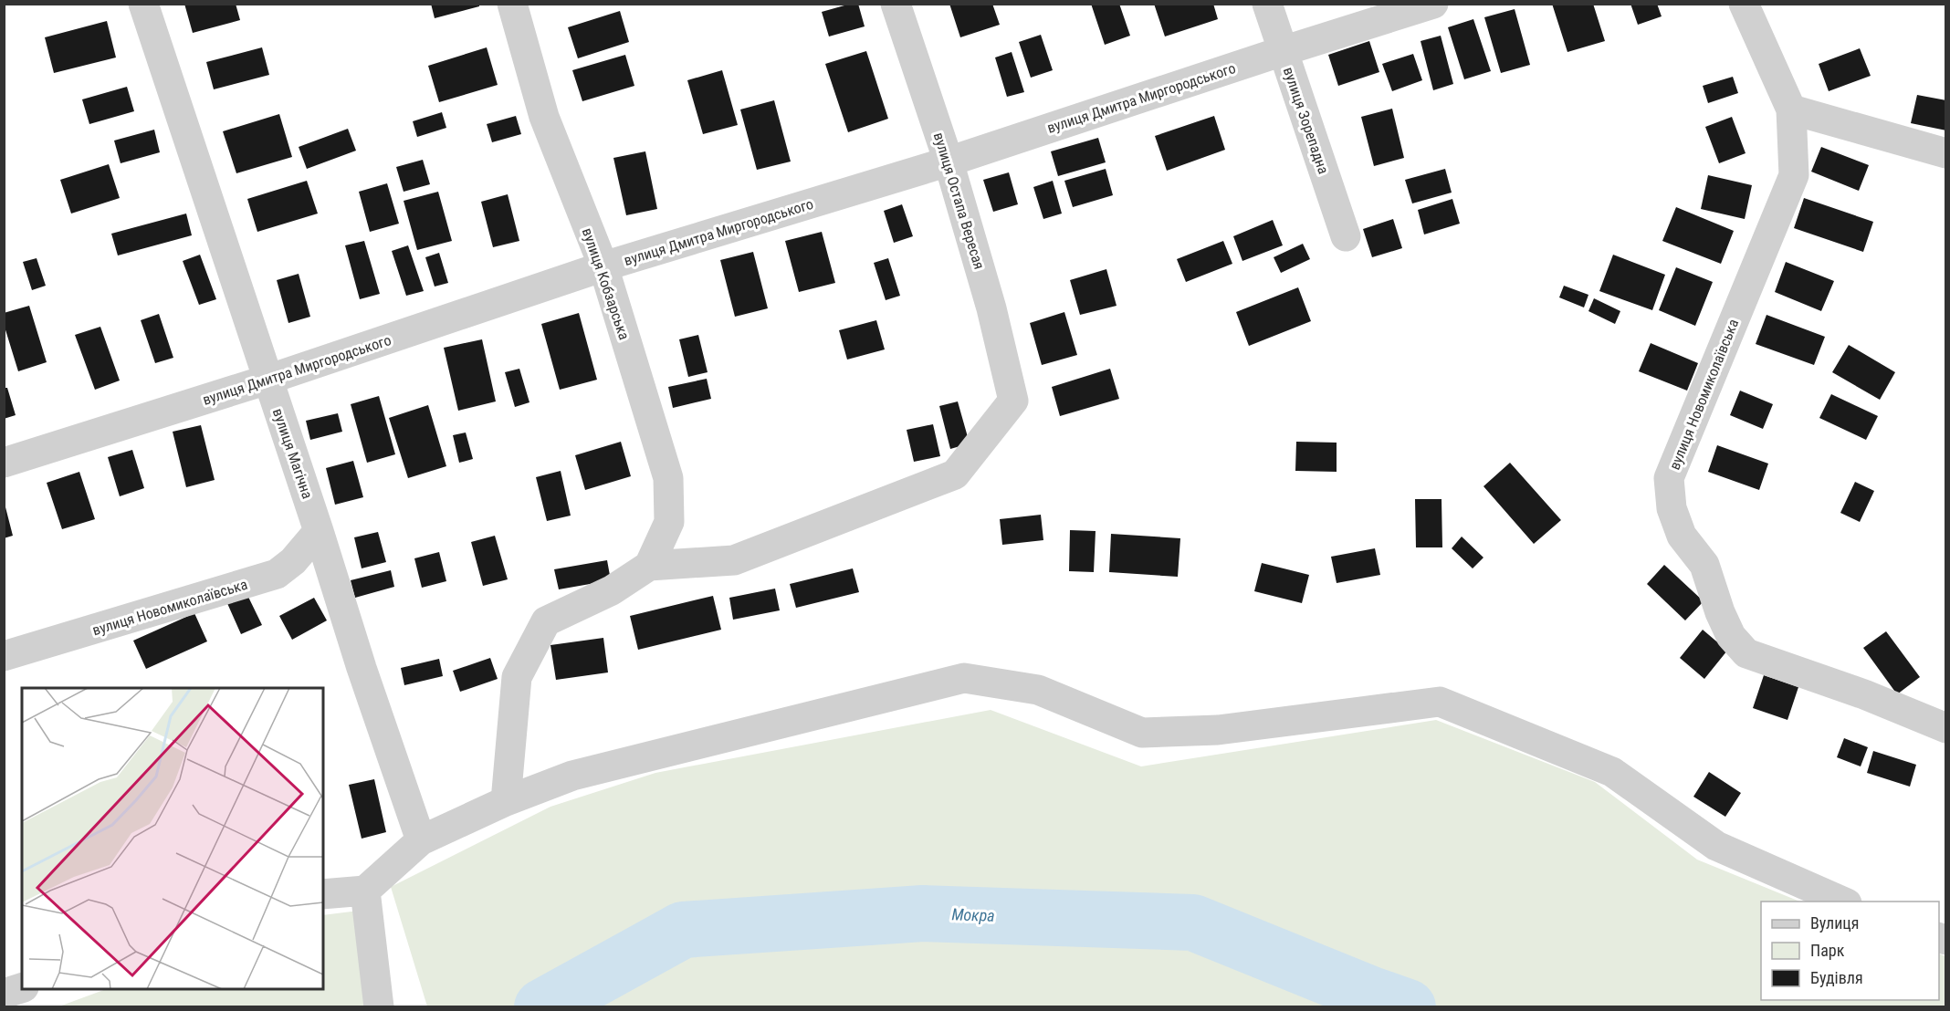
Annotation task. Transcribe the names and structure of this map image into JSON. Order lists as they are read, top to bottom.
{
  "streets": {
    "street": [
      "вулиця Дмитра Миргородського",
      "вулиця Зорепадна",
      "вулиця Остапа Вересая",
      "вулиця Кобзарська",
      "вулиця Новомиколаївська",
      "вулиця Магічна"
    ]
  },
  "crossings": [
    ["вулиця Дмитра Миргородського", "вулиця Зорепадна"],
    ["вулиця Дмитра Миргородського", "вулиця Остапа Вересая"],
    ["вулиця Дмитра Миргородського", "вулиця Кобзарська"],
    ["вулиця Дмитра Миргородського", "вулиця Магічна"],
    ["вулиця Остапа Вересая", "вулиця Кобзарська"],
    ["вулиця Новомиколаївська", "вулиця Магічна"]
  ],
  "water": ["Мокра"],
  "legend": ["Вулиця", "Парк", "Будівля"]
}
